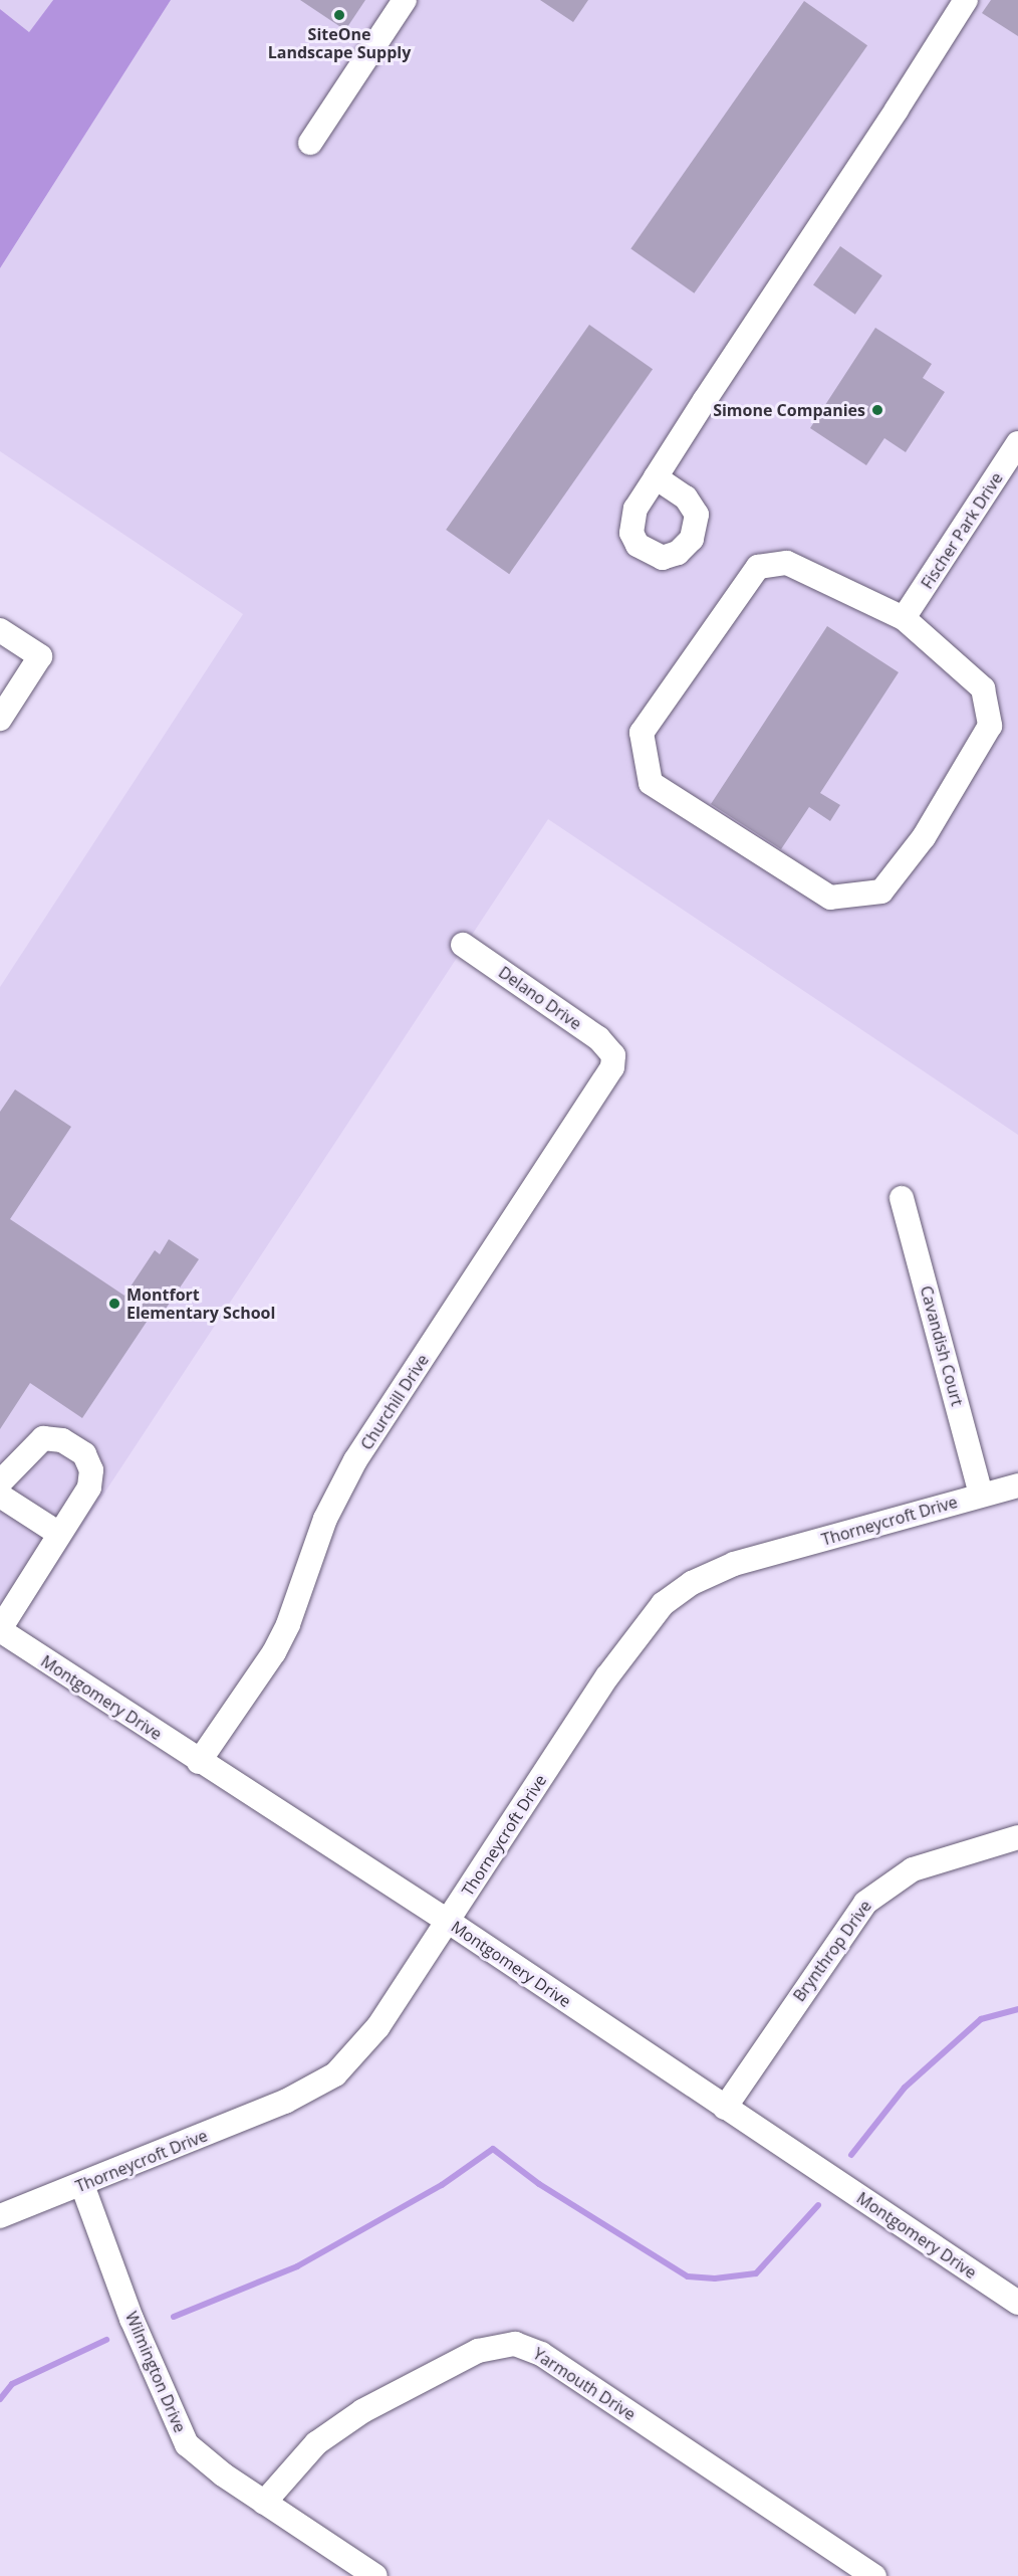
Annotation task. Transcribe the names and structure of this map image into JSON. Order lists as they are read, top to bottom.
{
  "streets": {
    "street": [
      "Fischer Park Drive",
      "Delano Drive",
      "Cavandish Court",
      "Churchill Drive",
      "Thorneycroft Drive",
      "Montgomery Drive",
      "Brynthrop Drive",
      "Wilmington Drive",
      "Yarmouth Drive"
    ]
  },
  "crossings": [
    ["Delano Drive", "Churchill Drive"],
    ["Cavandish Court", "Thorneycroft Drive"],
    ["Churchill Drive", "Montgomery Drive"],
    ["Thorneycroft Drive", "Montgomery Drive"],
    ["Thorneycroft Drive", "Wilmington Drive"],
    ["Montgomery Drive", "Brynthrop Drive"],
    ["Wilmington Drive", "Yarmouth Drive"]
  ],
  "places": ["SiteOne Landscape Supply", "Simone Companies", "Montfort Elementary School"]
}
